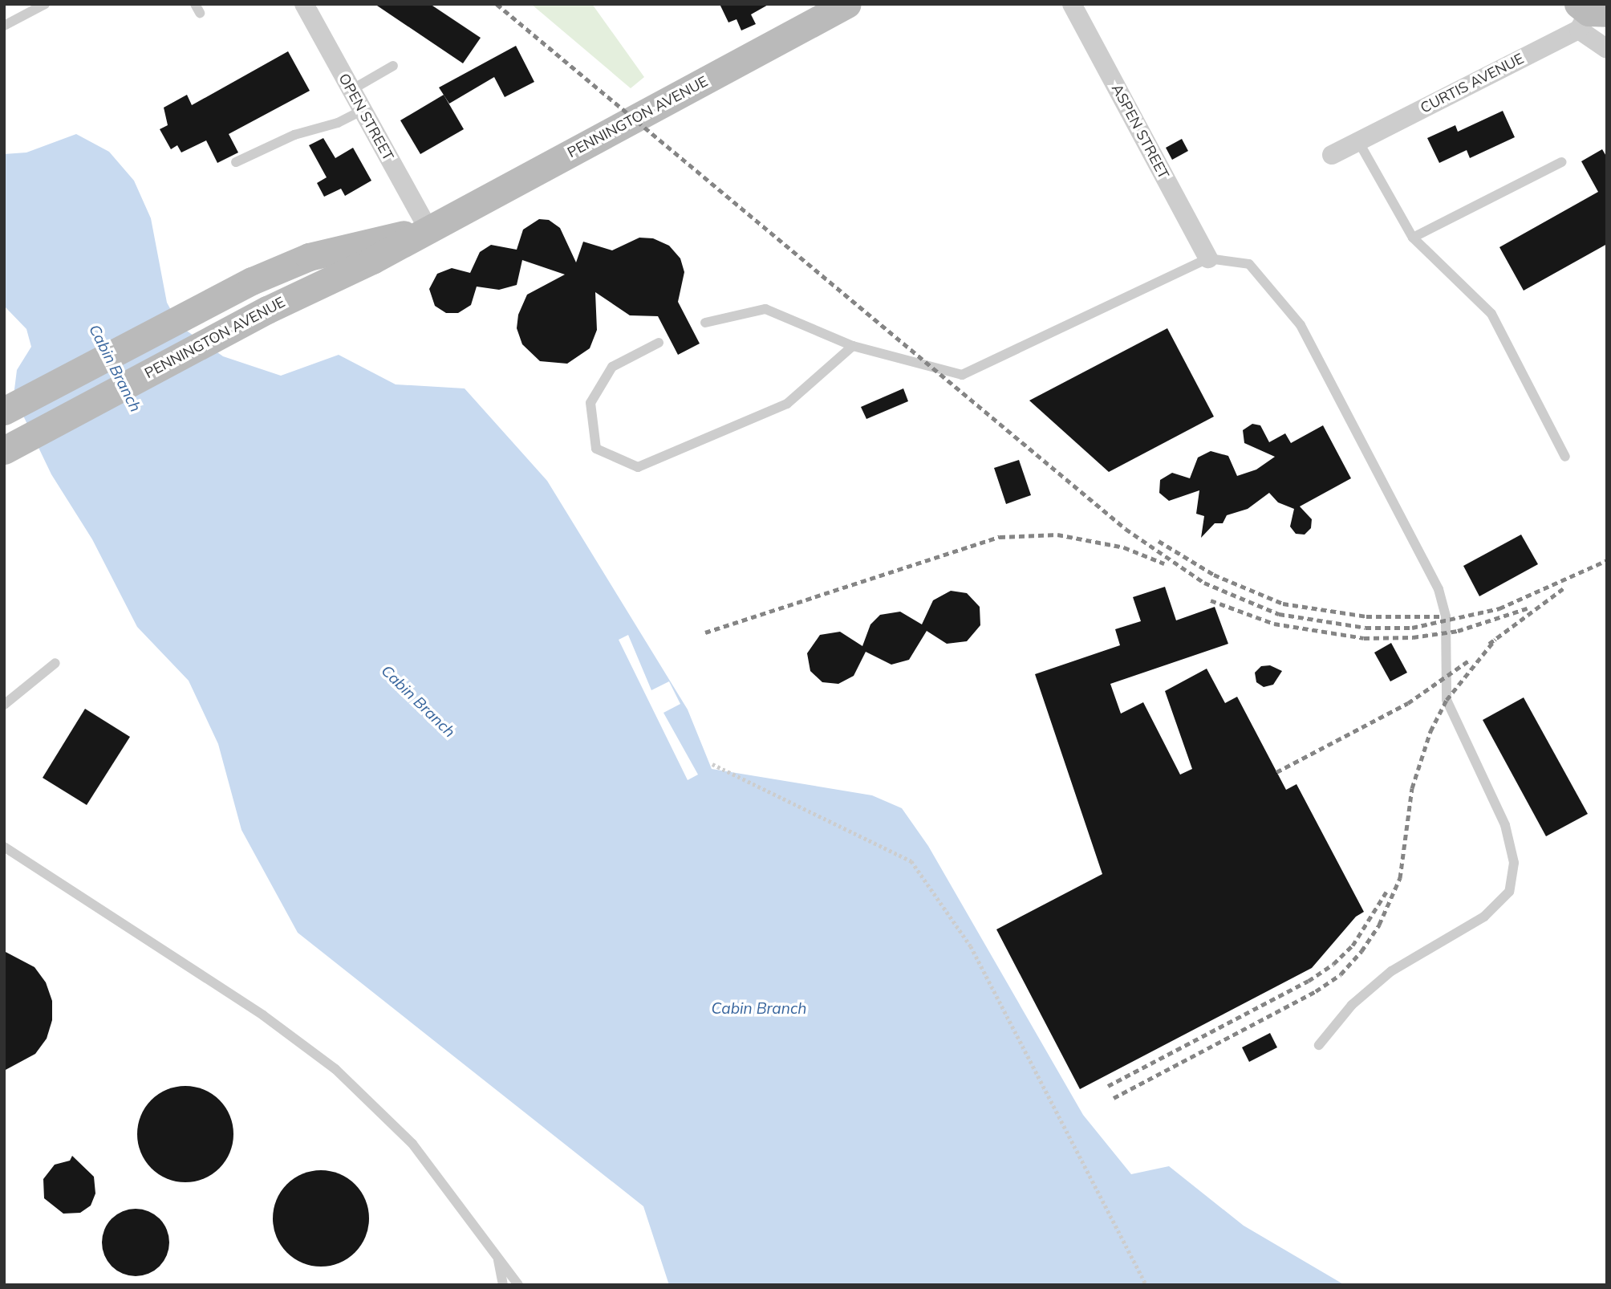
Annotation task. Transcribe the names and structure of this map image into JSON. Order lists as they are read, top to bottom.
{
  "streets": {
    "main road": ["PENNINGTON AVENUE"],
    "street": ["CURTIS AVENUE", "OPEN STREET", "ASPEN STREET"]
  },
  "crossings": [
    ["OPEN STREET", "PENNINGTON AVENUE"]
  ],
  "water": ["Cabin Branch"]
}
